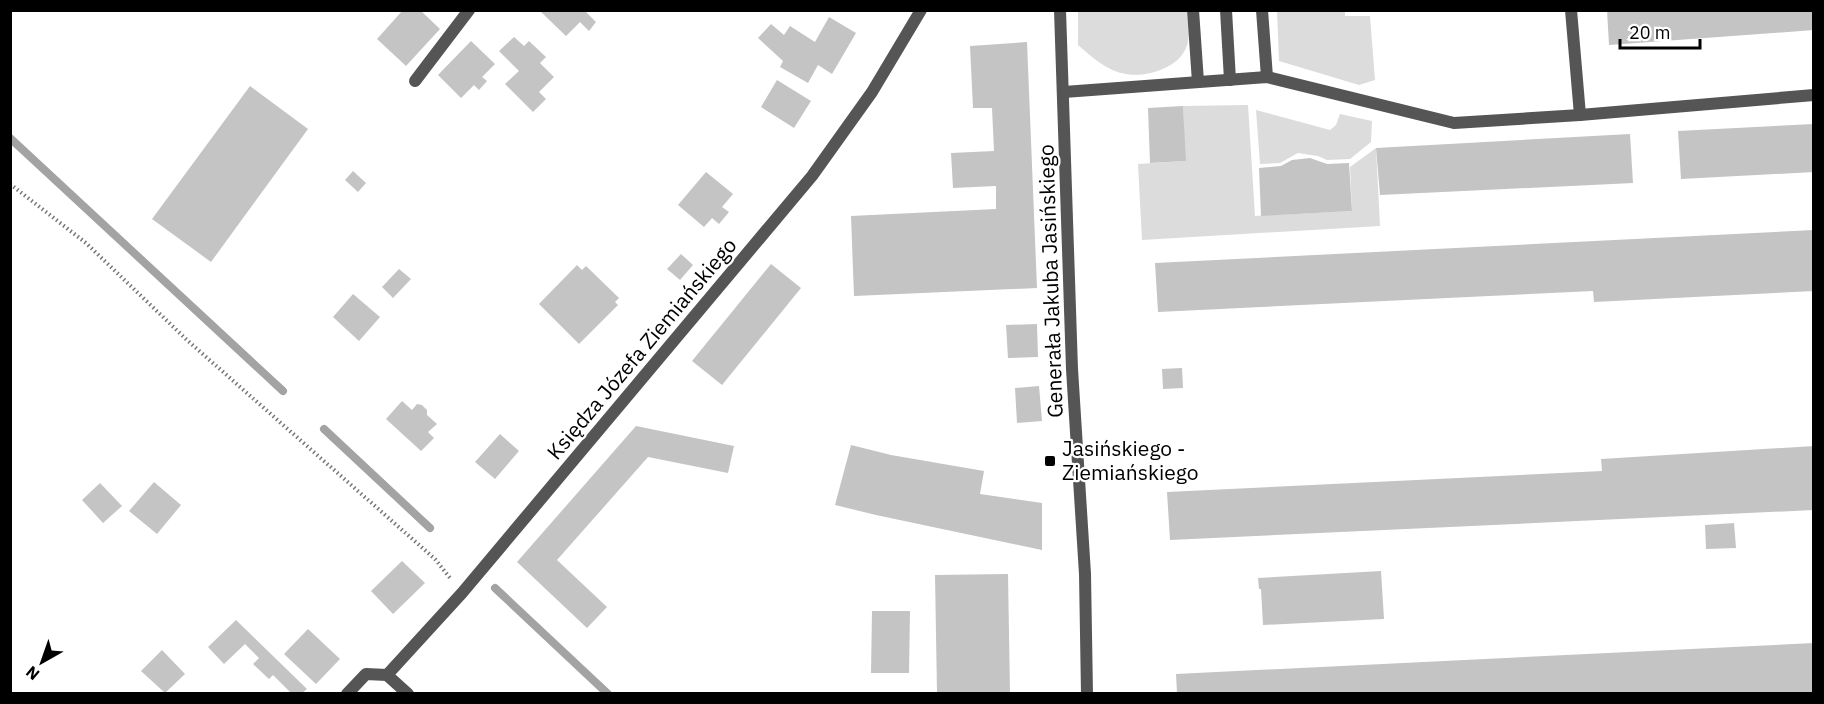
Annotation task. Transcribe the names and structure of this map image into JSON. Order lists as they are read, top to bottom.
{
  "streets": {
    "street": ["Generała Jakuba Jasińskiego", "Księdza Józefa Ziemiańskiego"]
  },
  "places": {
    "transit": ["Jasińskiego - Ziemiańskiego"]
  },
  "scale_bar": "20 m",
  "north": "bottom left"
}
